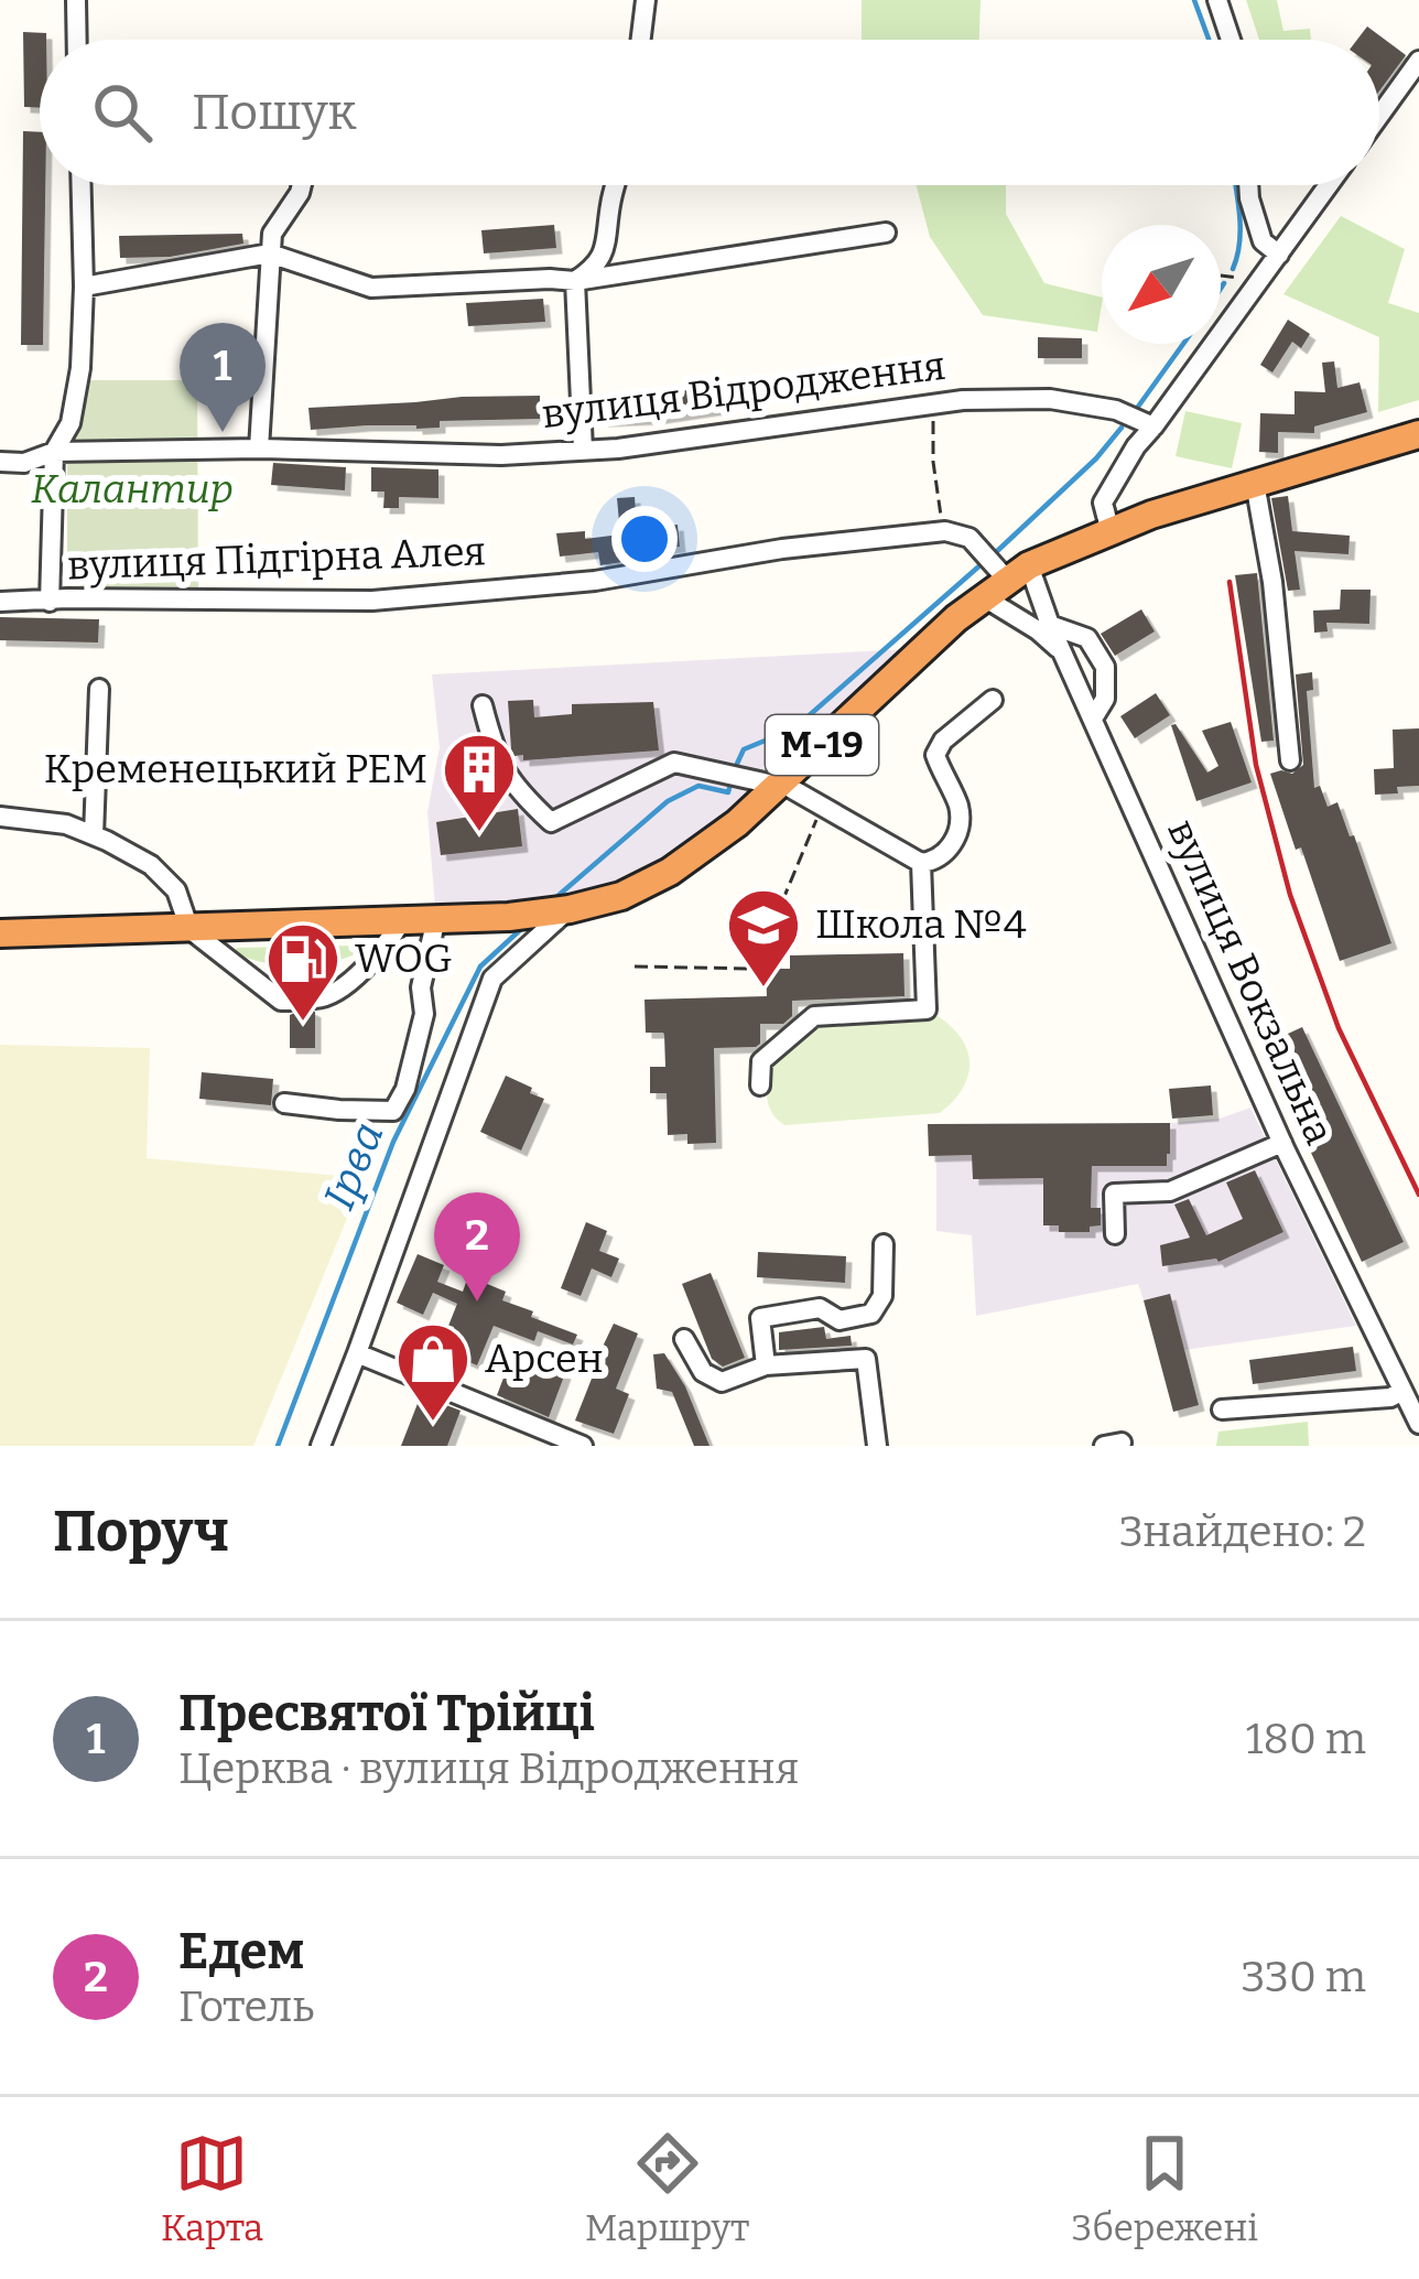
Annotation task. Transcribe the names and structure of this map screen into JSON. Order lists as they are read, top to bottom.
{
  "streets": {
    "highway": ["М-19"],
    "street": ["вулиця Відродження", "вулиця Підгірна Алея", "вулиця Вокзальна"]
  },
  "crossings": [
    ["М-19", "вулиця Вокзальна"]
  ],
  "water": ["Ірва"],
  "parks": ["Калантир"],
  "places": {
    "building": ["Кременецький РЕМ"],
    "school or university": ["Школа №4"],
    "fuel station": ["WOG"],
    "shop": ["Арсен"]
  },
  "north": "bottom left",
  "page": {
    "search": "Пошук",
    "pins": ["1", "2"],
    "heading": ["Поруч", "Знайдено: 2"],
    "list": [
      {
        "mark": "1",
        "name": "Пресвятої Трійці",
        "note": "Церква · вулиця Відродження",
        "value": "180 m"
      },
      {
        "mark": "2",
        "name": "Едем",
        "note": "Готель",
        "value": "330 m"
      }
    ],
    "nav": ["Карта", "Маршрут", "Збережені"]
  }
}
